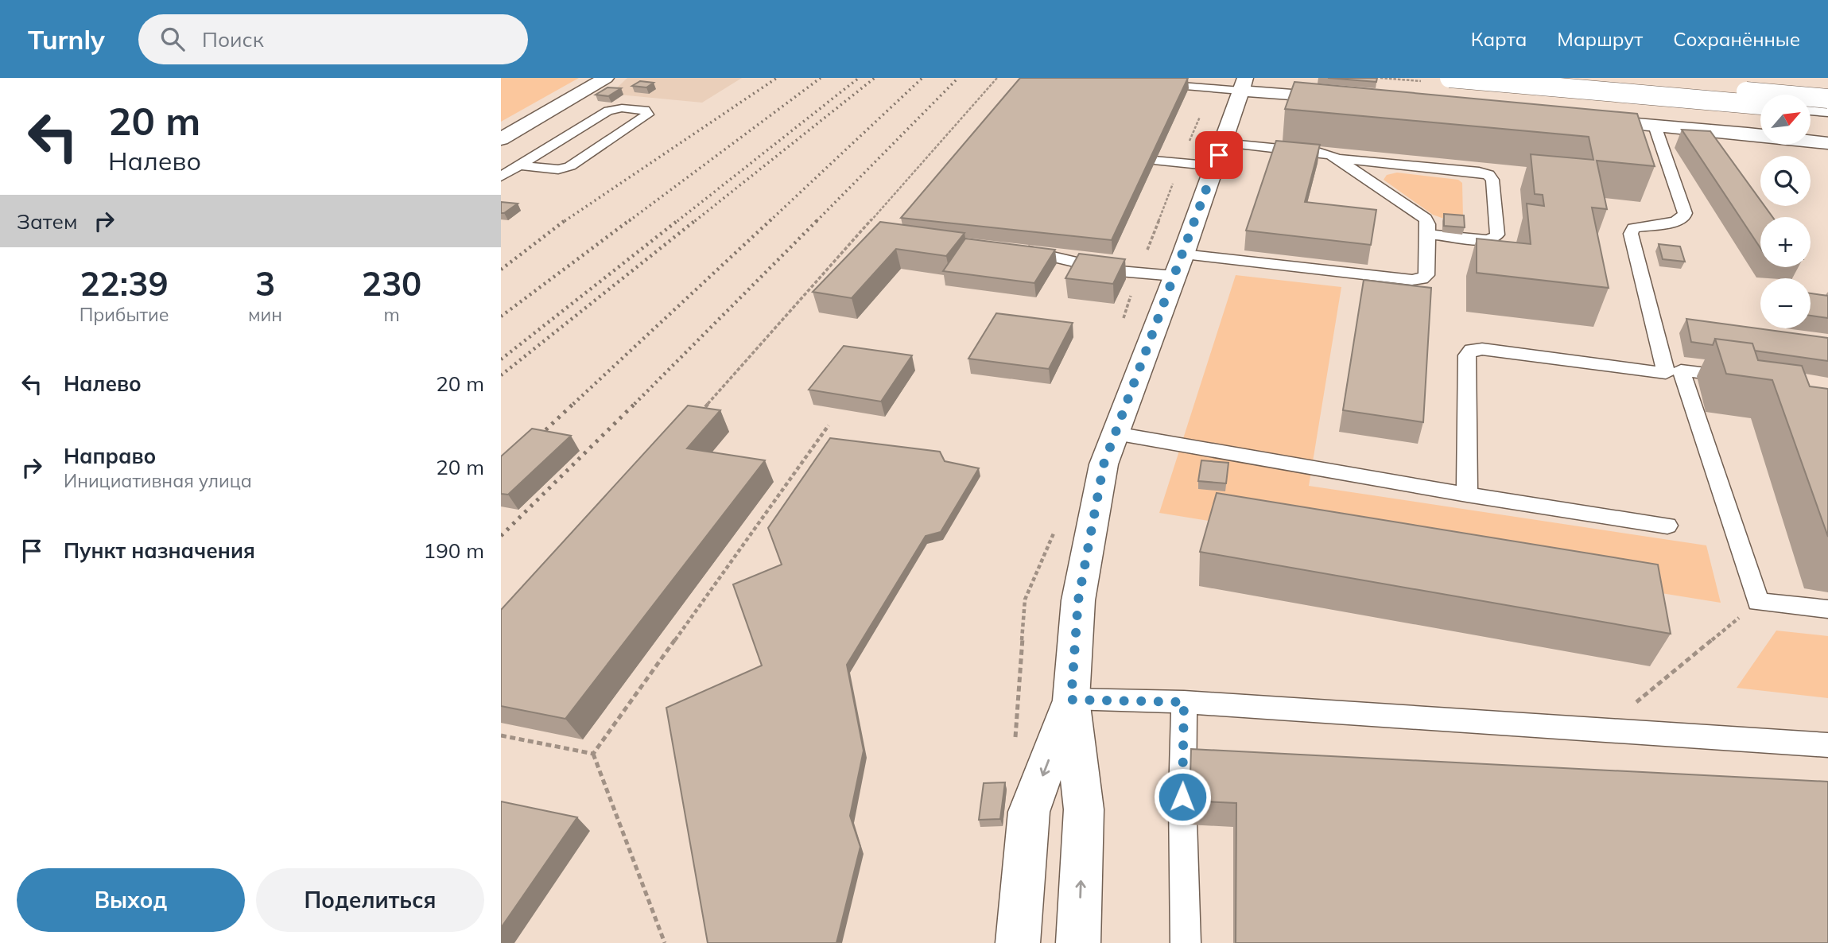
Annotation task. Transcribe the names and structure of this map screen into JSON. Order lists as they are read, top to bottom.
{
  "north": "top right",
  "page": {
    "header": "Turnly",
    "search": "Поиск",
    "nav": ["Карта", "Маршрут", "Сохранённые"],
    "turn": ["20 m", "Налево"],
    "map_buttons": ["+", "−"],
    "then": "Затем",
    "eta": [
      "22:39",
      "Прибытие",
      "3",
      "мин",
      "230",
      "m"
    ],
    "list": [
      {
        "name": "Налево",
        "value": "20 m"
      },
      {
        "name": "Направо",
        "note": "Инициативная улица",
        "value": "20 m"
      },
      {
        "name": "Пункт назначения",
        "value": "190 m"
      }
    ],
    "buttons": ["Выход", "Поделиться"]
  }
}
